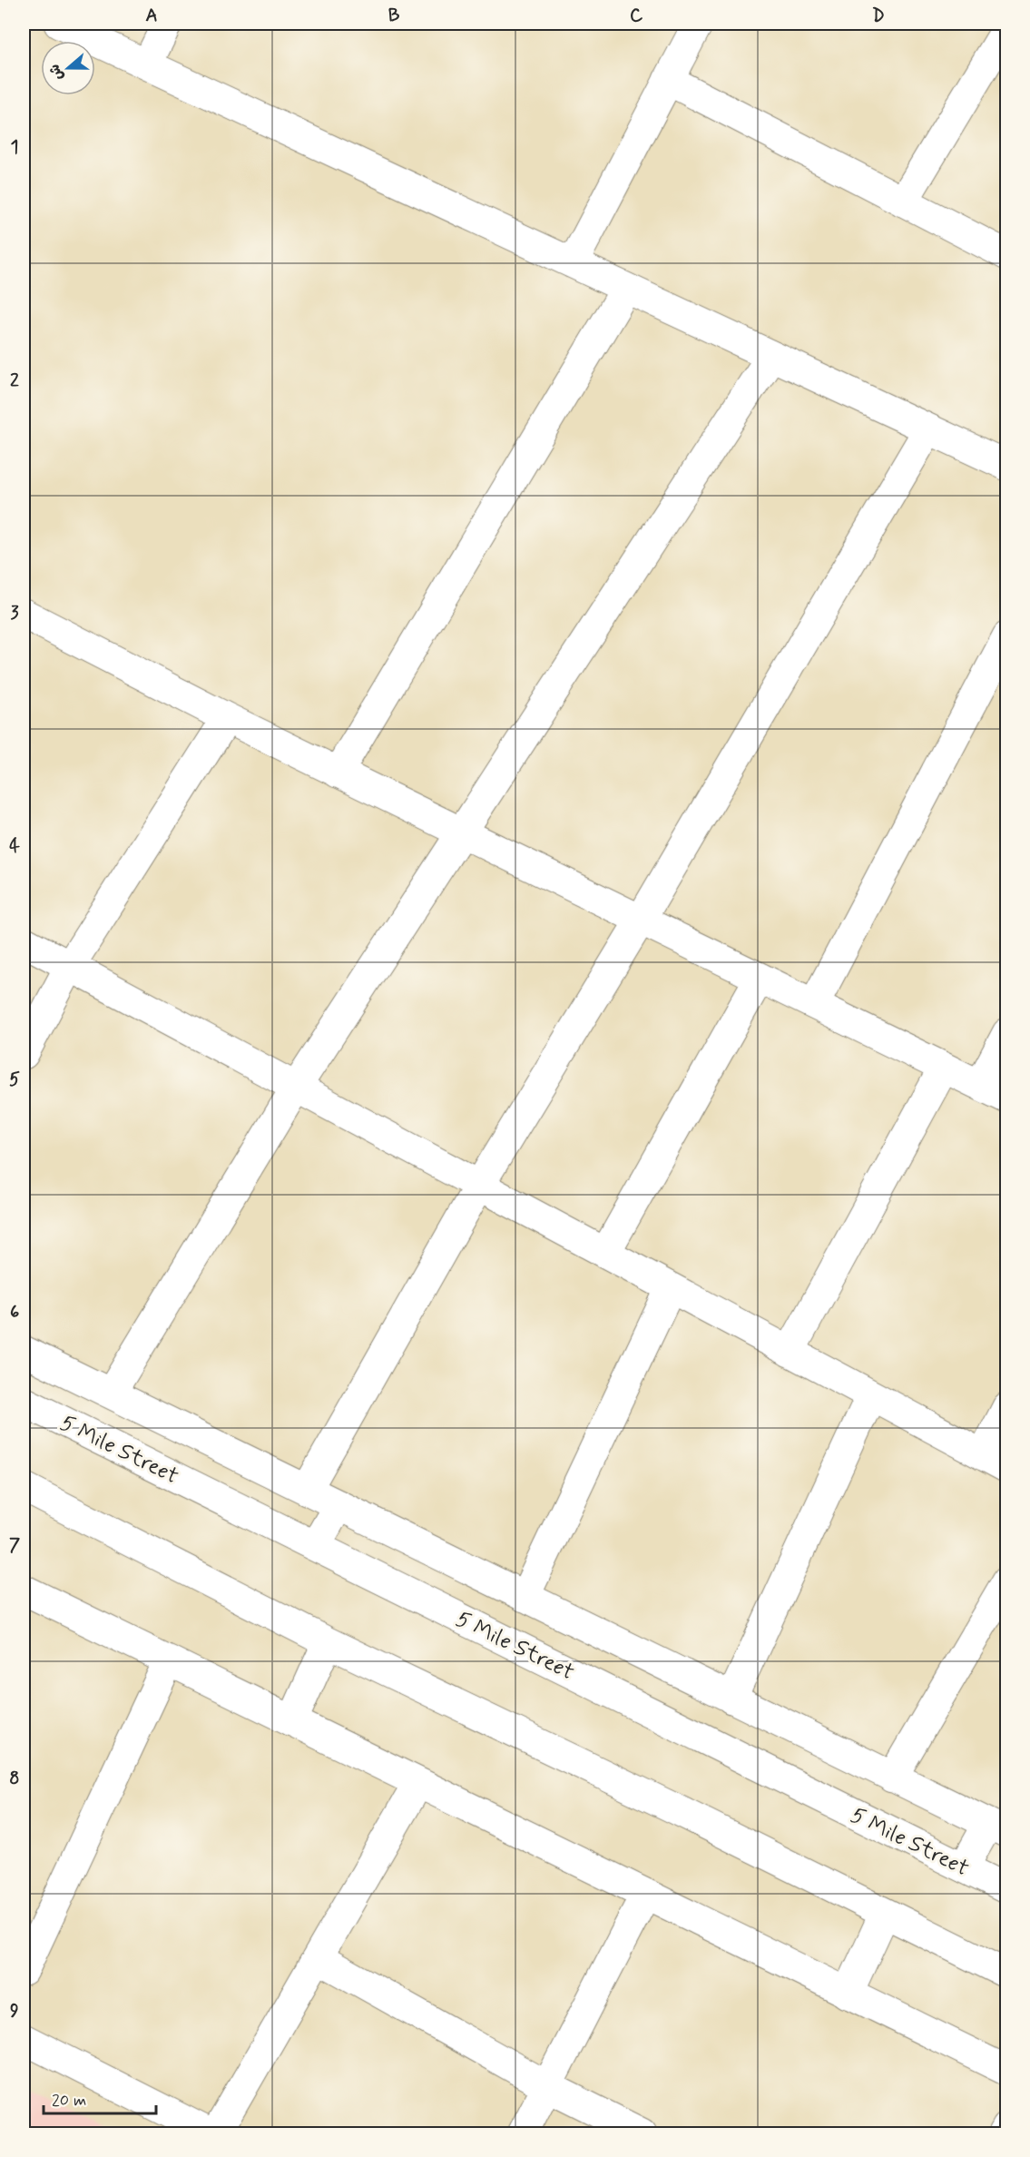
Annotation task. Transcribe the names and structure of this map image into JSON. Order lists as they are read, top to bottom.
{
  "streets": {
    "street": ["5 Mile Street"]
  },
  "scale_bar": "20 m",
  "north": "left",
  "grid": {
    "columns": [
      "A",
      "B",
      "C",
      "D"
    ],
    "rows": [
      "1",
      "2",
      "3",
      "4",
      "5",
      "6",
      "7",
      "8",
      "9"
    ]
  }
}
